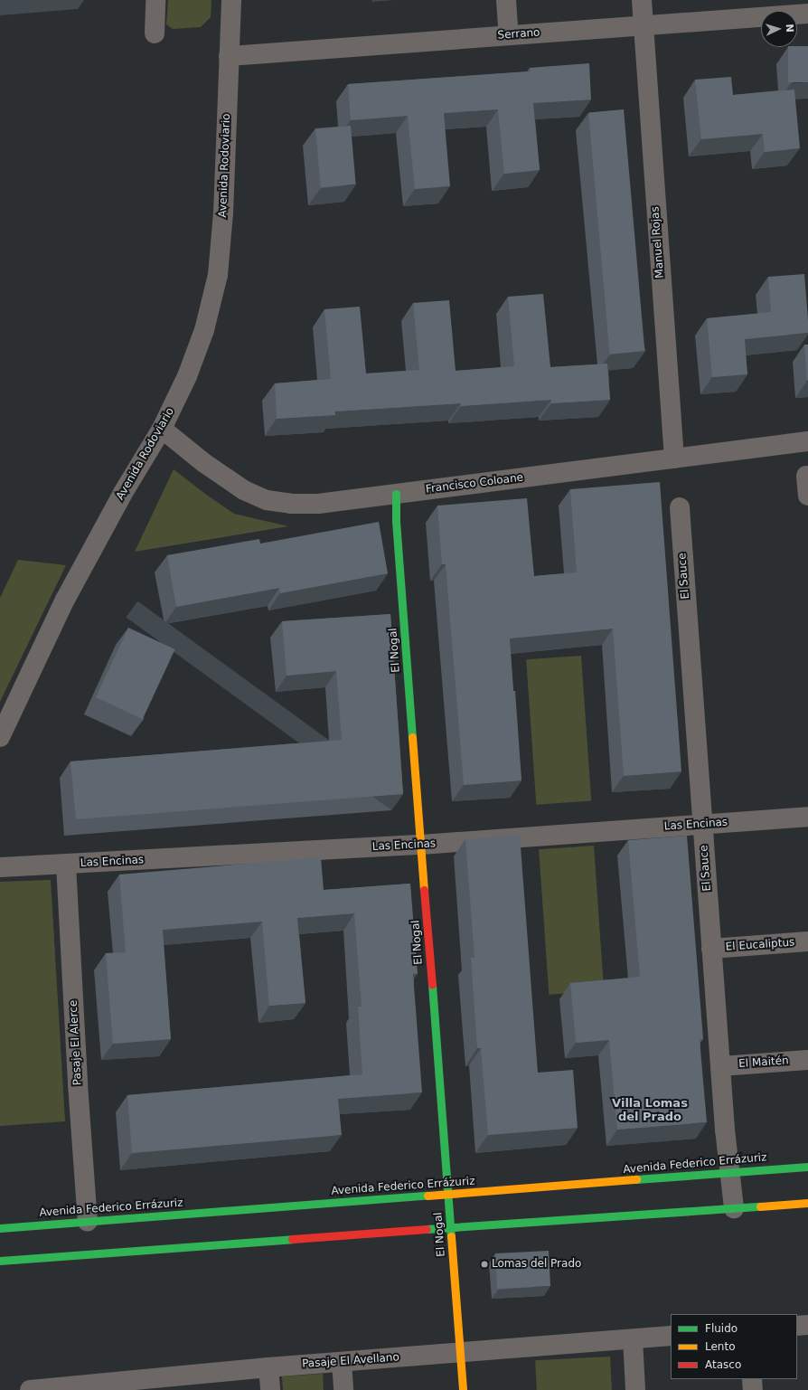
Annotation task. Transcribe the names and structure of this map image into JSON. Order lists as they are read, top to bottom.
{
  "streets": {
    "street": [
      "Serrano",
      "Avenida Rodoviario",
      "Manuel Rojas",
      "Francisco Coloane",
      "El Sauce",
      "El Nogal",
      "Las Encinas",
      "El Eucaliptus",
      "Pasaje El Alerce",
      "El Maitén",
      "Avenida Federico Errázuriz",
      "Pasaje El Avellano"
    ]
  },
  "crossings": [
    ["Serrano", "Avenida Rodoviario"],
    ["Serrano", "Manuel Rojas"],
    ["Avenida Rodoviario", "Francisco Coloane"],
    ["Manuel Rojas", "Francisco Coloane"],
    ["Francisco Coloane", "El Nogal"],
    ["El Sauce", "Las Encinas"],
    ["El Sauce", "El Eucaliptus"],
    ["El Sauce", "El Maitén"],
    ["El Sauce", "Avenida Federico Errázuriz"],
    ["El Nogal", "Las Encinas"],
    ["El Nogal", "Avenida Federico Errázuriz"],
    ["El Nogal", "Pasaje El Avellano"],
    ["Las Encinas", "Pasaje El Alerce"],
    ["Pasaje El Alerce", "Avenida Federico Errázuriz"]
  ],
  "districts": ["Villa Lomas del Prado"],
  "places": ["Lomas del Prado"],
  "legend": ["Fluido", "Lento", "Atasco"],
  "north": "right"
}
